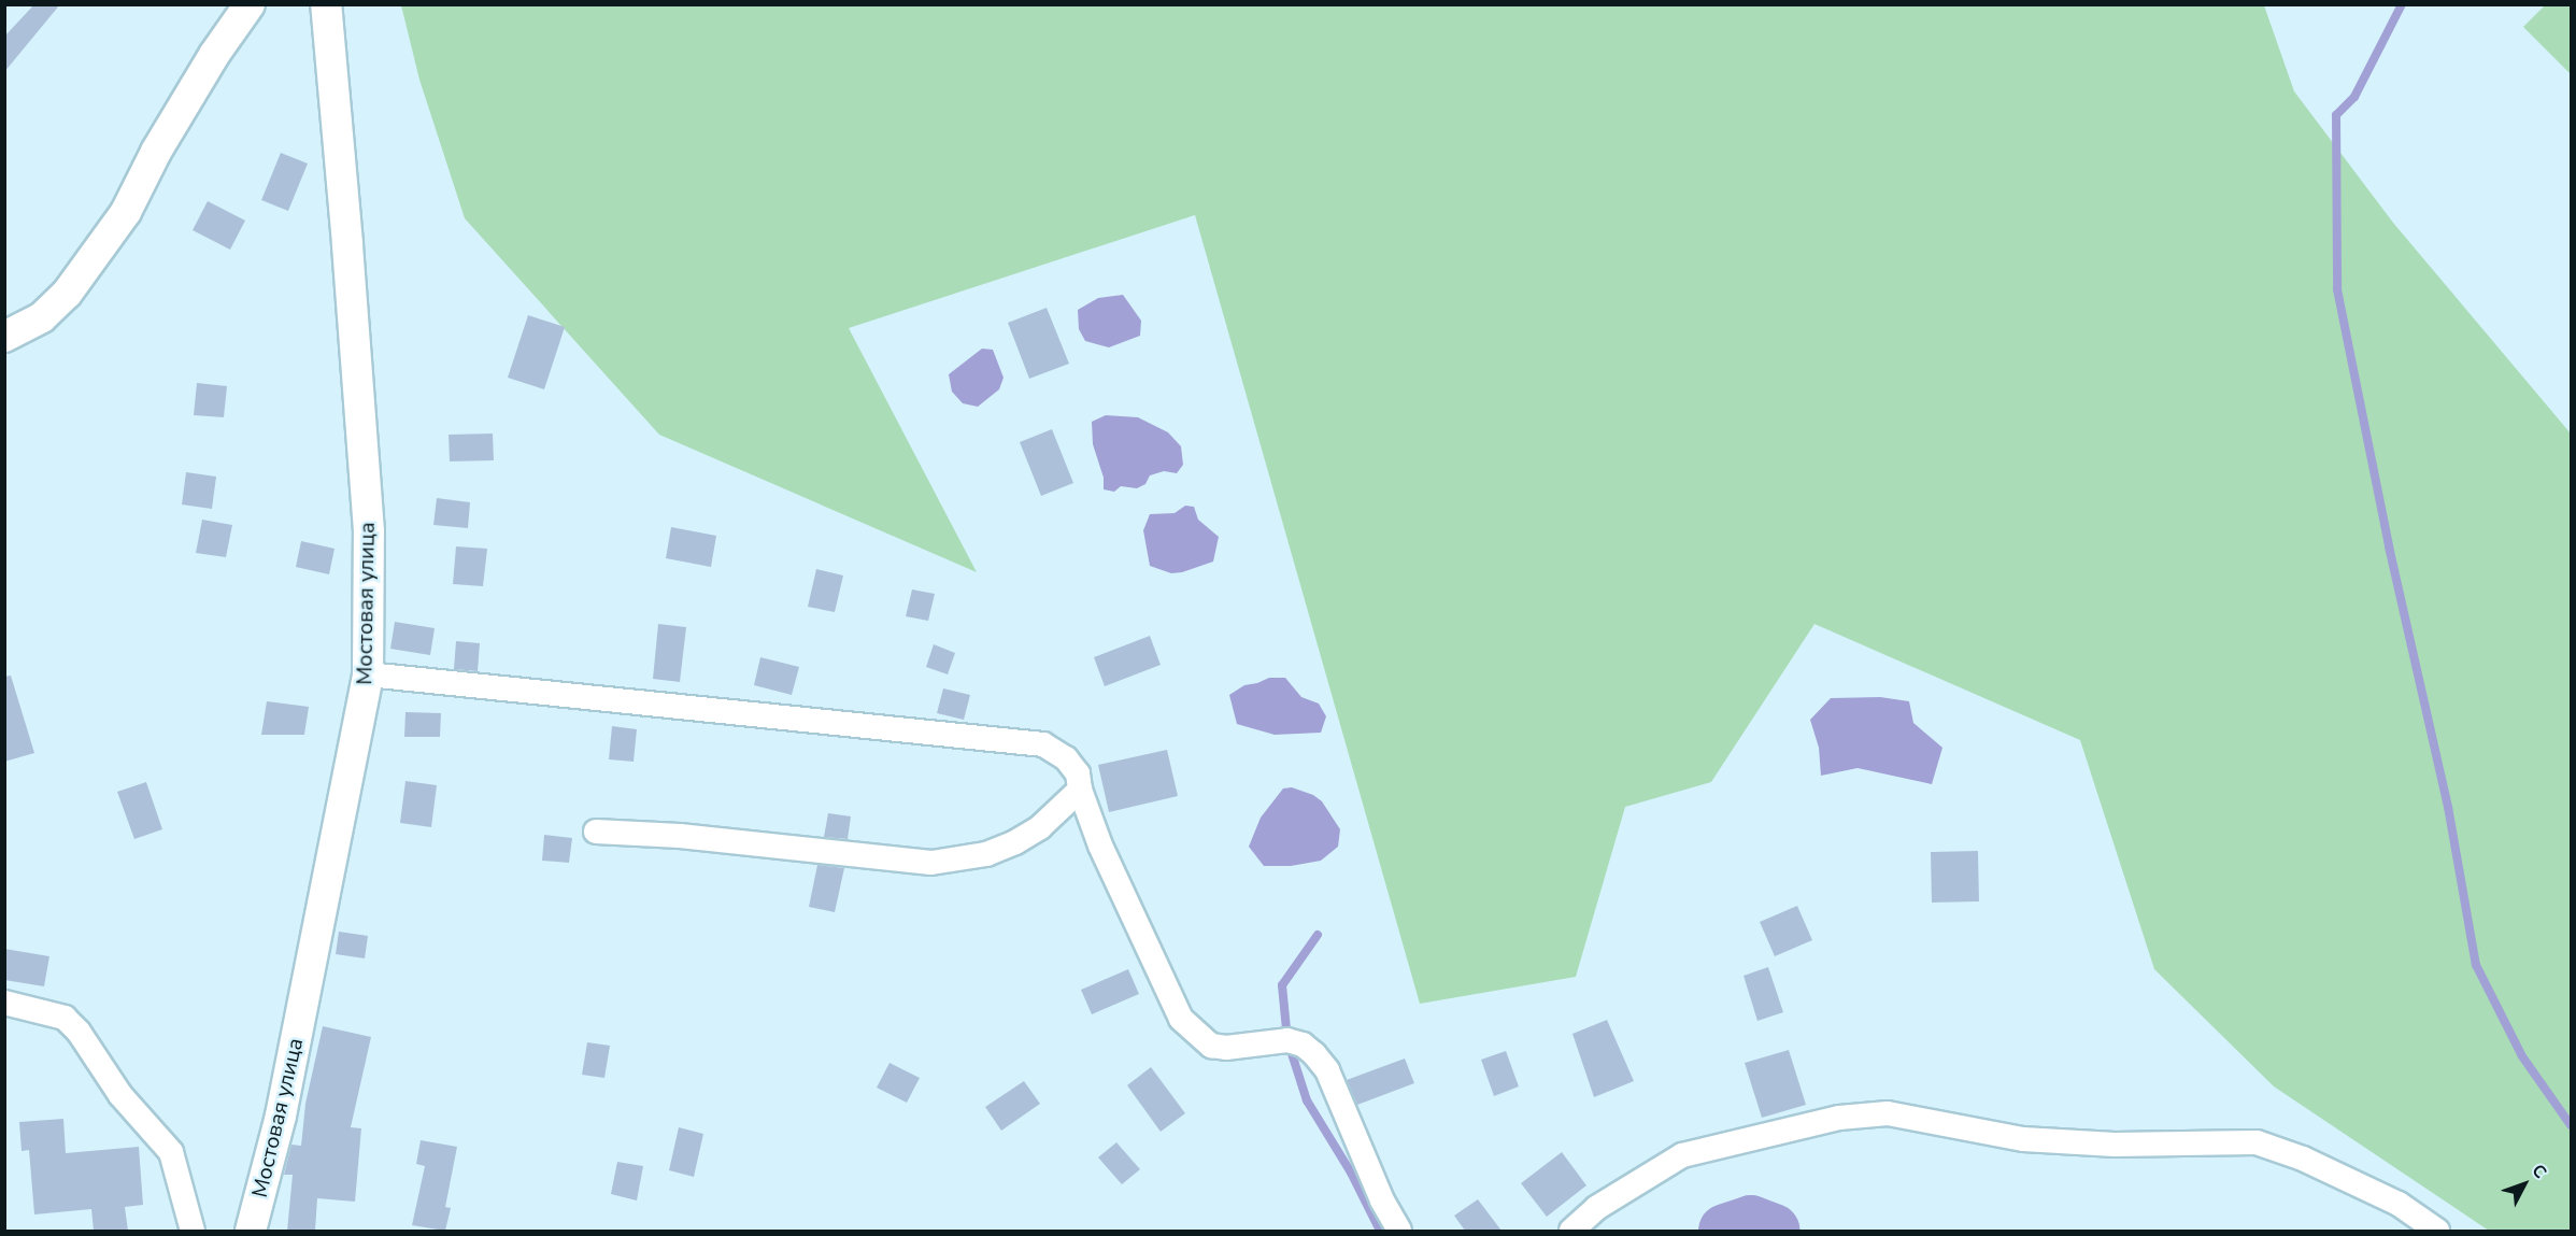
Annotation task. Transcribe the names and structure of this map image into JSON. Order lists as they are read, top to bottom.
{
  "streets": {
    "street": ["Мостовая улица"]
  },
  "north": "top right"
}
